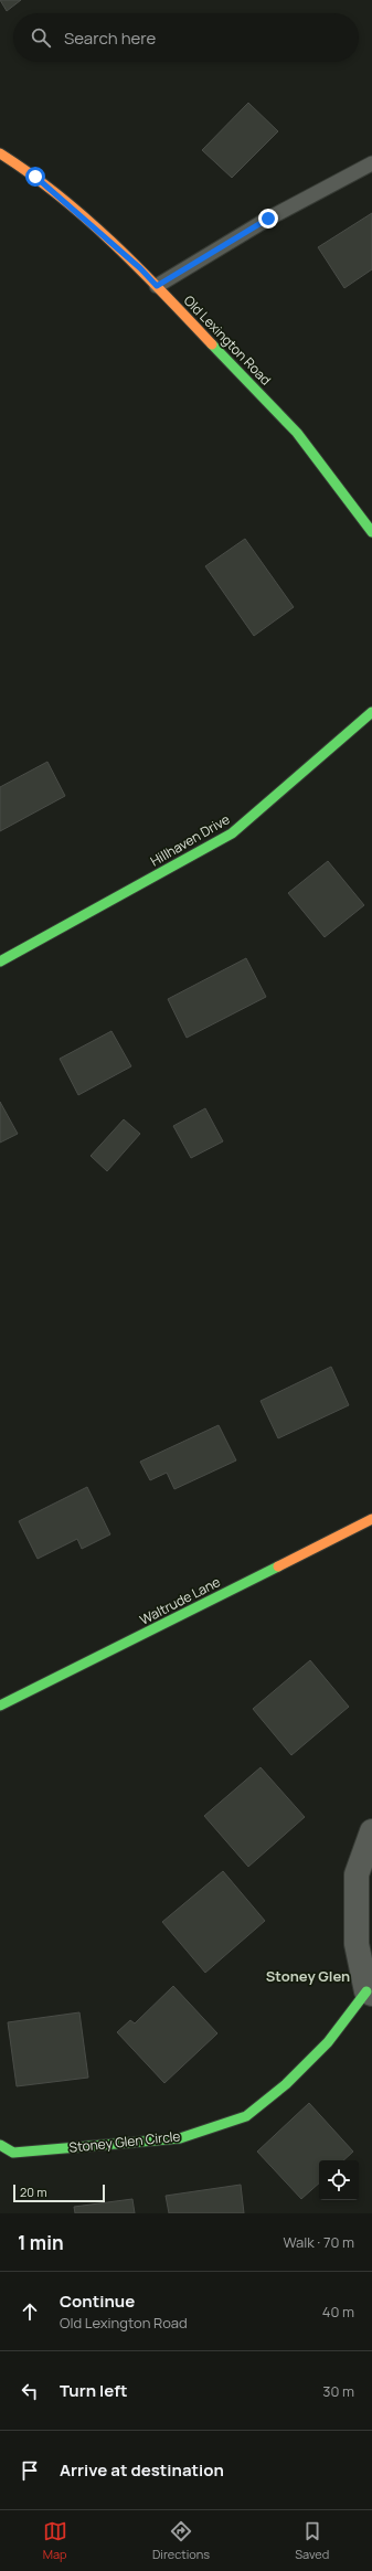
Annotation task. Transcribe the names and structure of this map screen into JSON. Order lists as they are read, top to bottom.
{
  "streets": {
    "street": [
      "Old Lexington Road",
      "Hillhaven Drive",
      "Waltrude Lane",
      "Stoney Glen Circle"
    ]
  },
  "districts": ["Stoney Glen"],
  "scale_bar": "20 m",
  "page": {
    "search": "Search here",
    "scale": "20 m",
    "heading": ["1 min", "Walk · 70 m"],
    "list": [
      ["Continue", "Old Lexington Road", "40 m"],
      ["Turn left", "30 m"],
      "Arrive at destination"
    ],
    "nav": ["Map", "Directions", "Saved"]
  }
}
